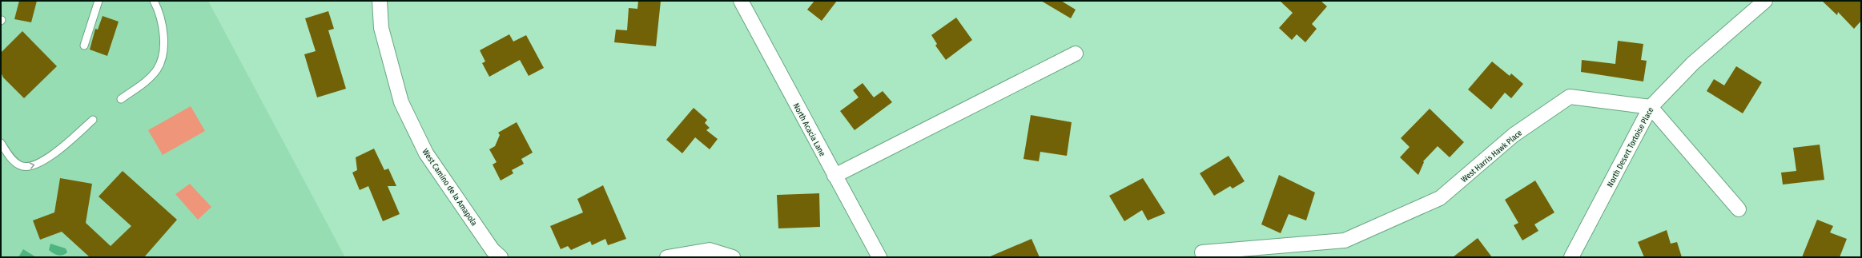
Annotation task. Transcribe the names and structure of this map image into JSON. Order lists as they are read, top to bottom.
{
  "streets": {
    "street": [
      "North Acacia Lane",
      "North Desert Tortoise Place",
      "West Harris Hawk Place",
      "West Camino de la Amapola"
    ]
  },
  "crossings": [
    ["North Desert Tortoise Place", "West Harris Hawk Place"]
  ]
}
